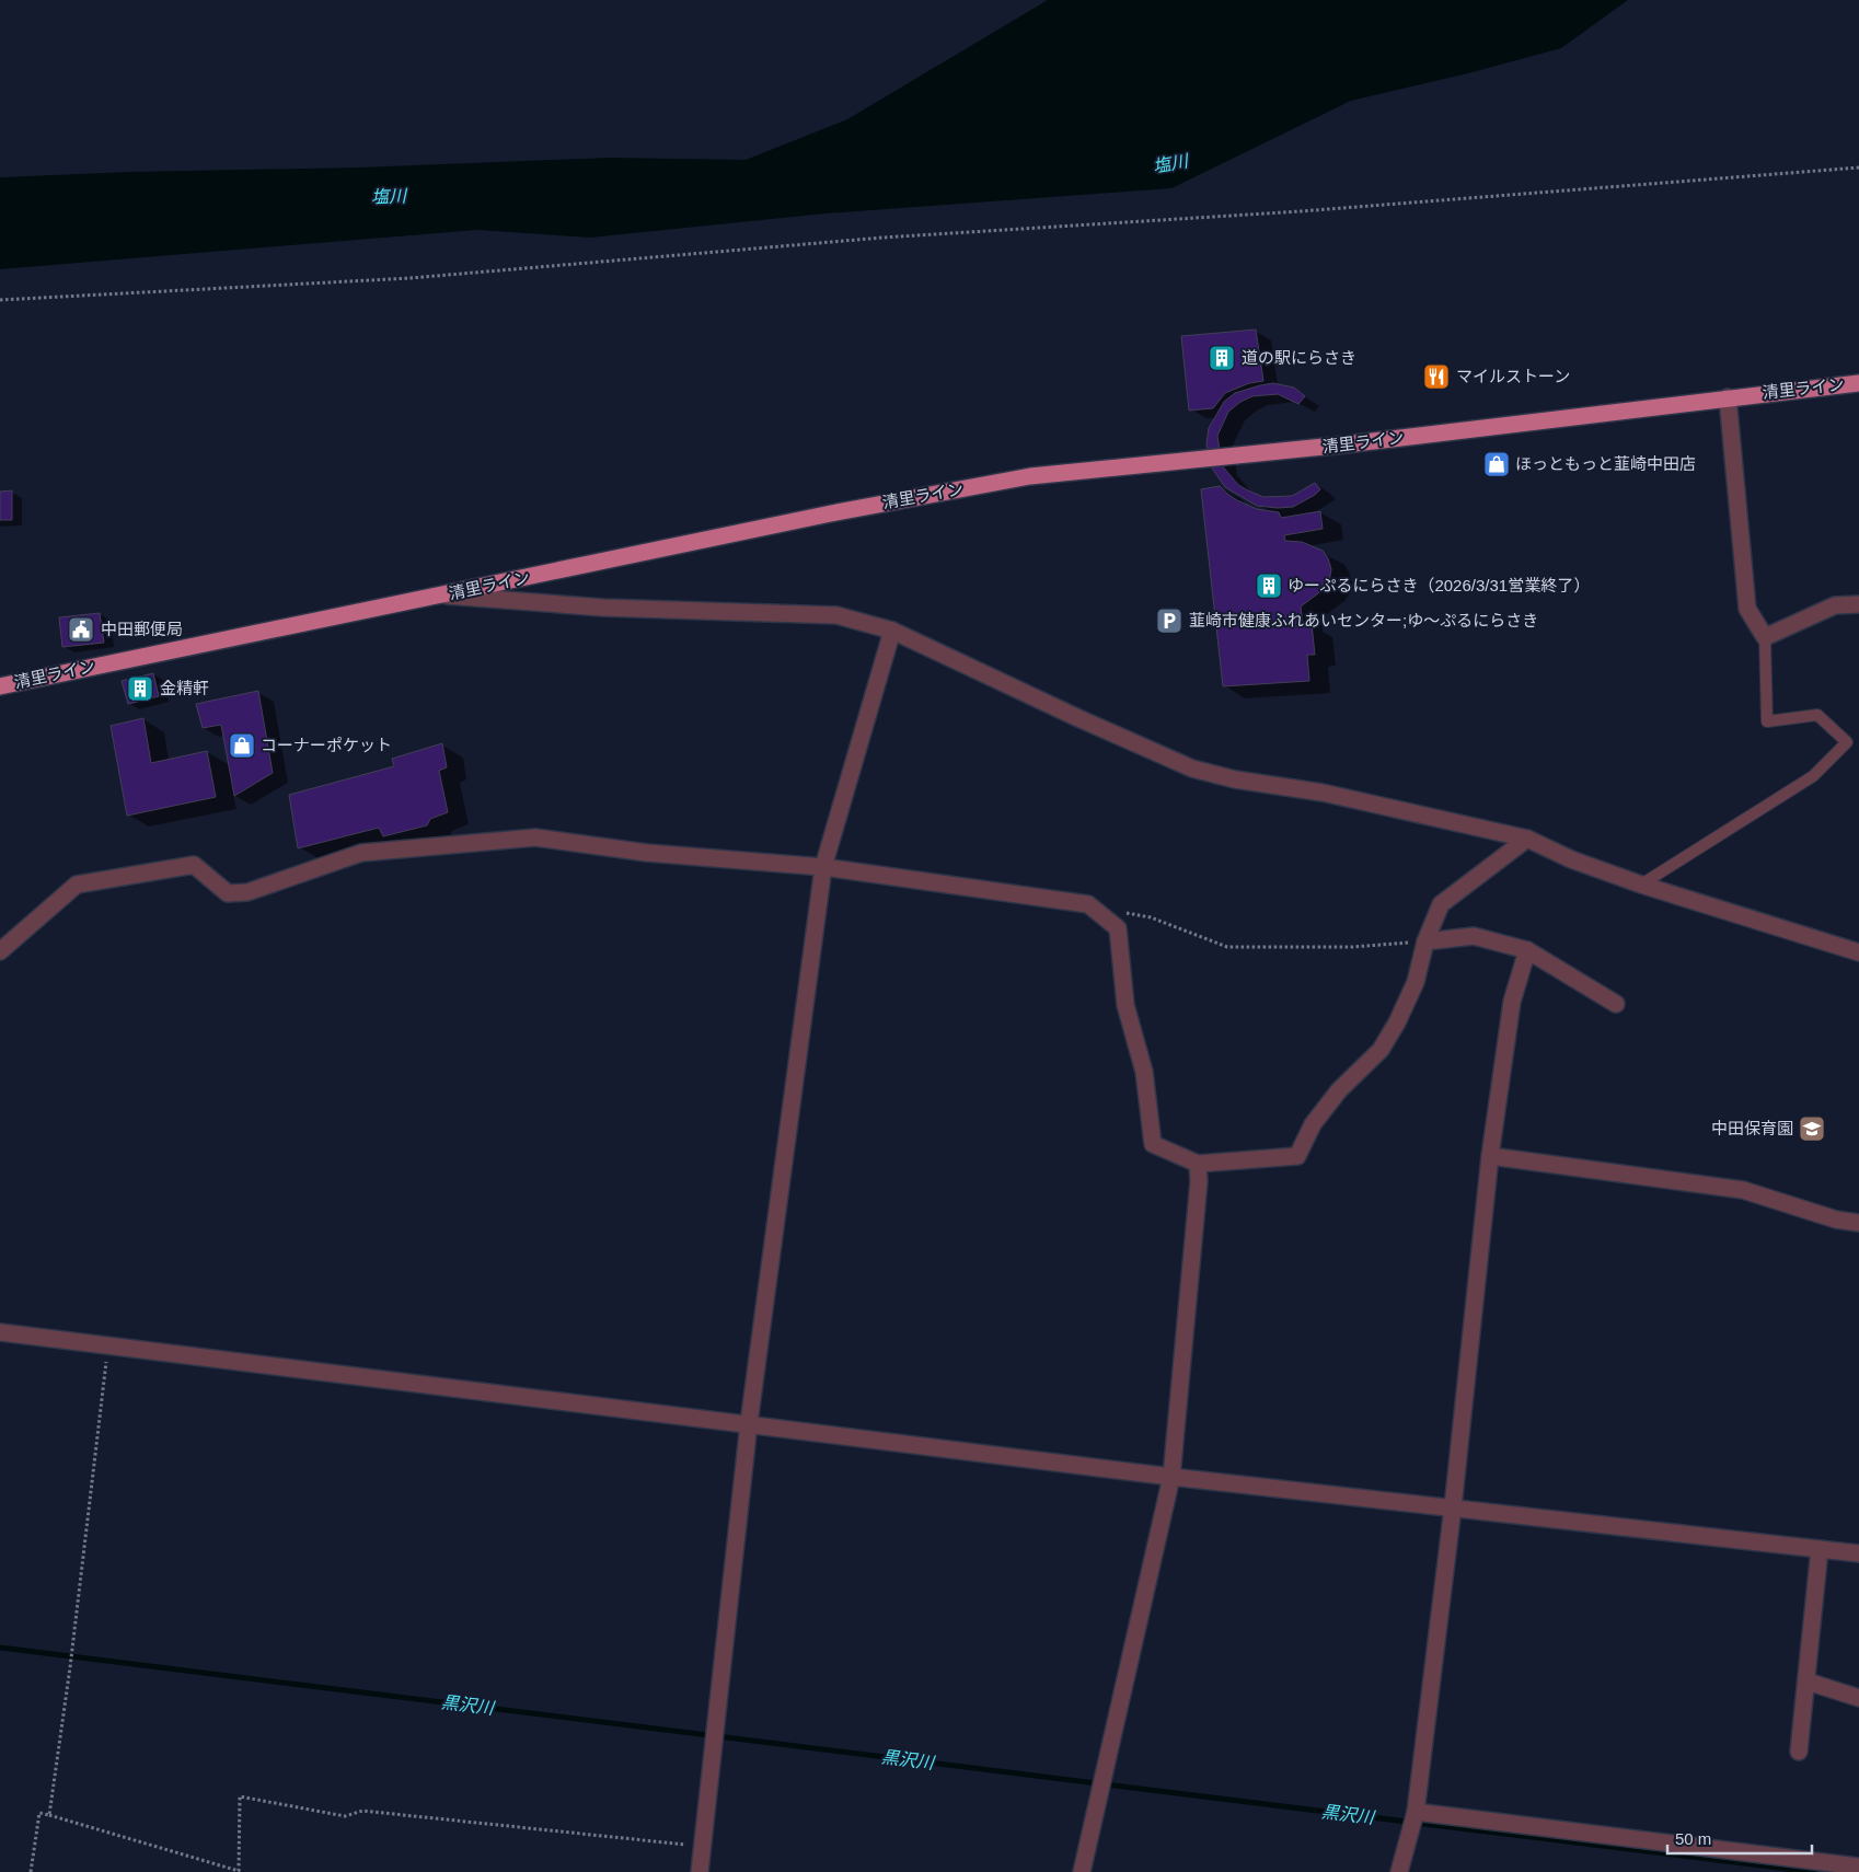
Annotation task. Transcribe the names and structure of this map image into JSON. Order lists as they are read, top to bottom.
{
  "streets": {
    "highway": ["清里ライン"]
  },
  "water": ["塩川", "黒沢川"],
  "places": {
    "building": ["道の駅にらさき", "ゆーぷるにらさき（2026/3/31営業終了）", "金精軒"],
    "restaurant": ["マイルストーン"],
    "shop": ["ほっともっと韮崎中田店", "コーナーポケット"],
    "parking": ["韮崎市健康ふれあいセンター;ゆ～ぷるにらさき"],
    "public building": ["中田郵便局"],
    "school or university": ["中田保育園"]
  },
  "scale_bar": "50 m"
}
